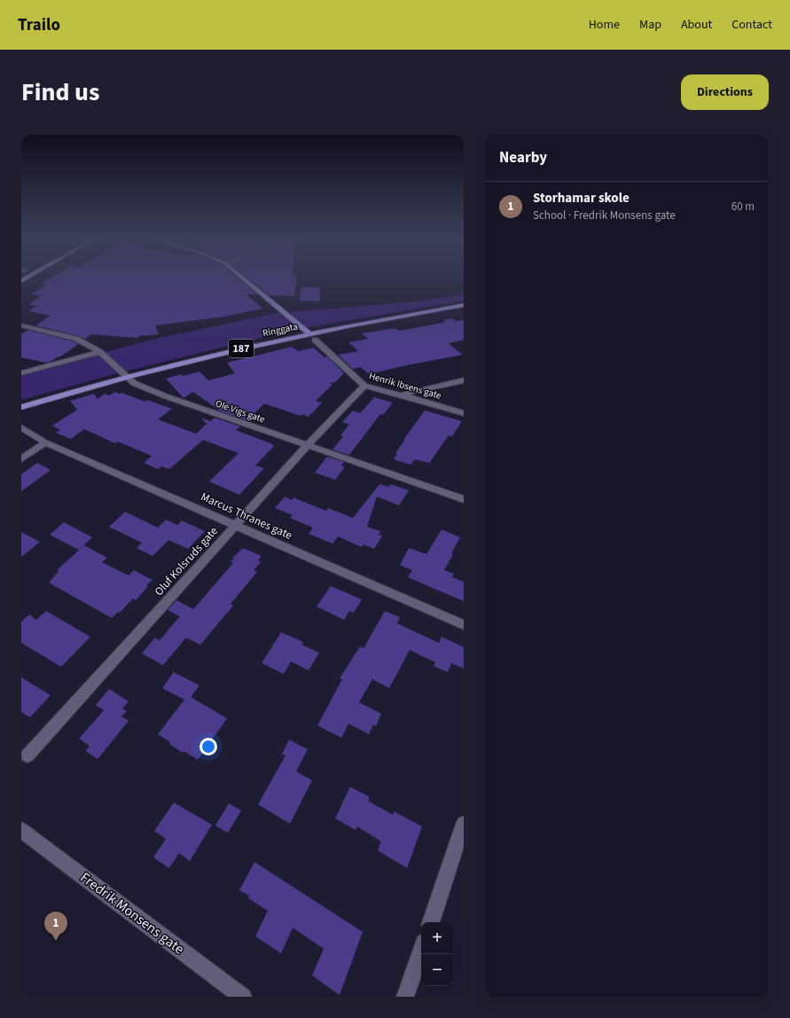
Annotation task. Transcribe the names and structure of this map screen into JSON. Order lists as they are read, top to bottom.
{
  "streets": {
    "main road": ["Ringgata", "187"],
    "street": [
      "Henrik Ibsens gate",
      "Ole Vigs gate",
      "Marcus Thranes gate",
      "Oluf Kolsruds gate",
      "Fredrik Monsens gate"
    ]
  },
  "crossings": [
    ["Ringgata", "Henrik Ibsens gate"],
    ["Ringgata", "Ole Vigs gate"],
    ["Henrik Ibsens gate", "Oluf Kolsruds gate"],
    ["Ole Vigs gate", "Oluf Kolsruds gate"],
    ["Marcus Thranes gate", "Oluf Kolsruds gate"]
  ],
  "page": {
    "header": "Trailo",
    "nav": [
      "Home",
      "Map",
      "About",
      "Contact"
    ],
    "title": "Find us",
    "buttons": "Directions",
    "heading": "Nearby",
    "list": [
      {
        "mark": "1",
        "name": "Storhamar skole",
        "note": "School · Fredrik Monsens gate",
        "value": "60 m"
      }
    ],
    "pins": "1",
    "map_buttons": ["+", "−"]
  }
}
